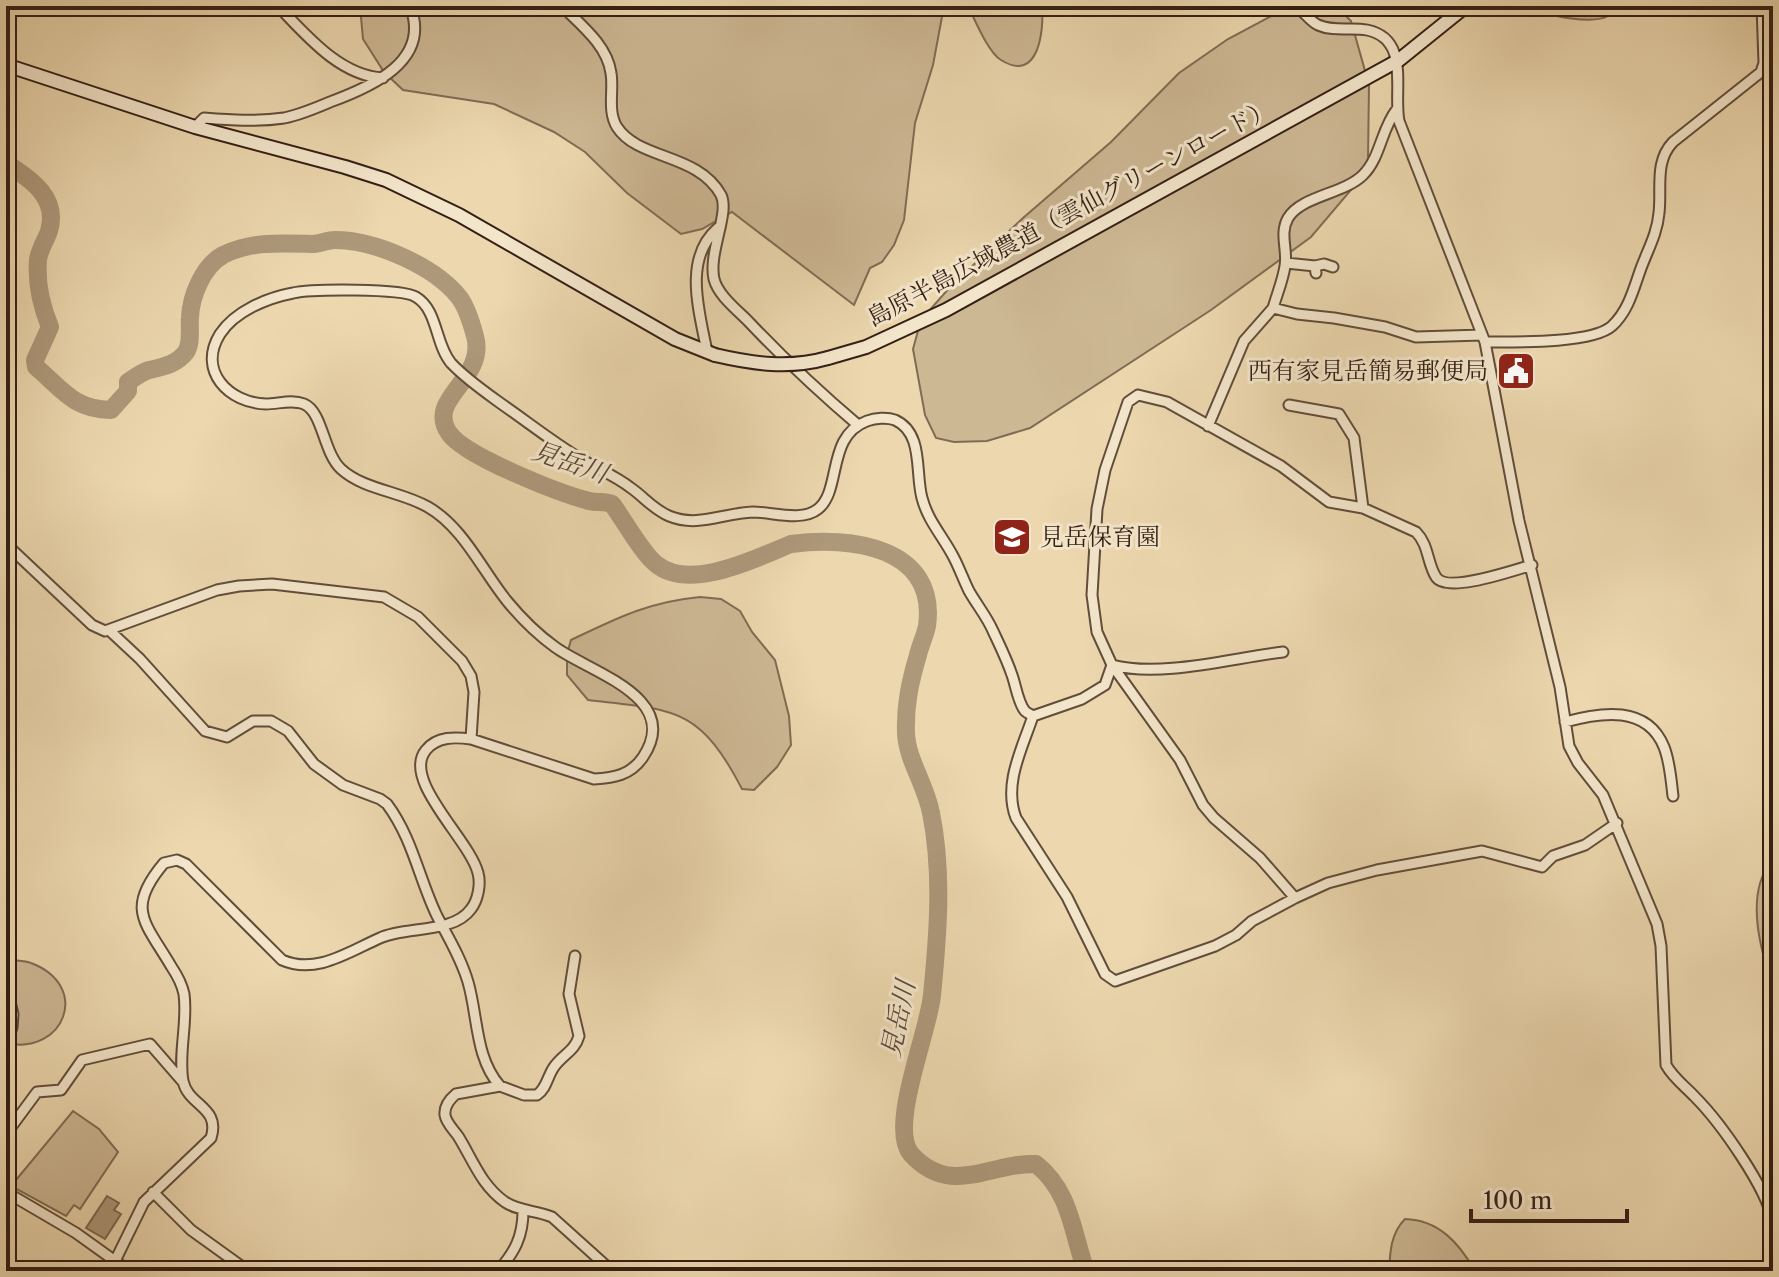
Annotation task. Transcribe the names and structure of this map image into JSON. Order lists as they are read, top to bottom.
{
  "streets": {
    "street": ["島原半島広域農道（雲仙グリーンロード）"]
  },
  "water": ["見岳川"],
  "places": {
    "public building": ["西有家見岳簡易郵便局"],
    "school or university": ["見岳保育園"]
  },
  "scale_bar": "100 m"
}
